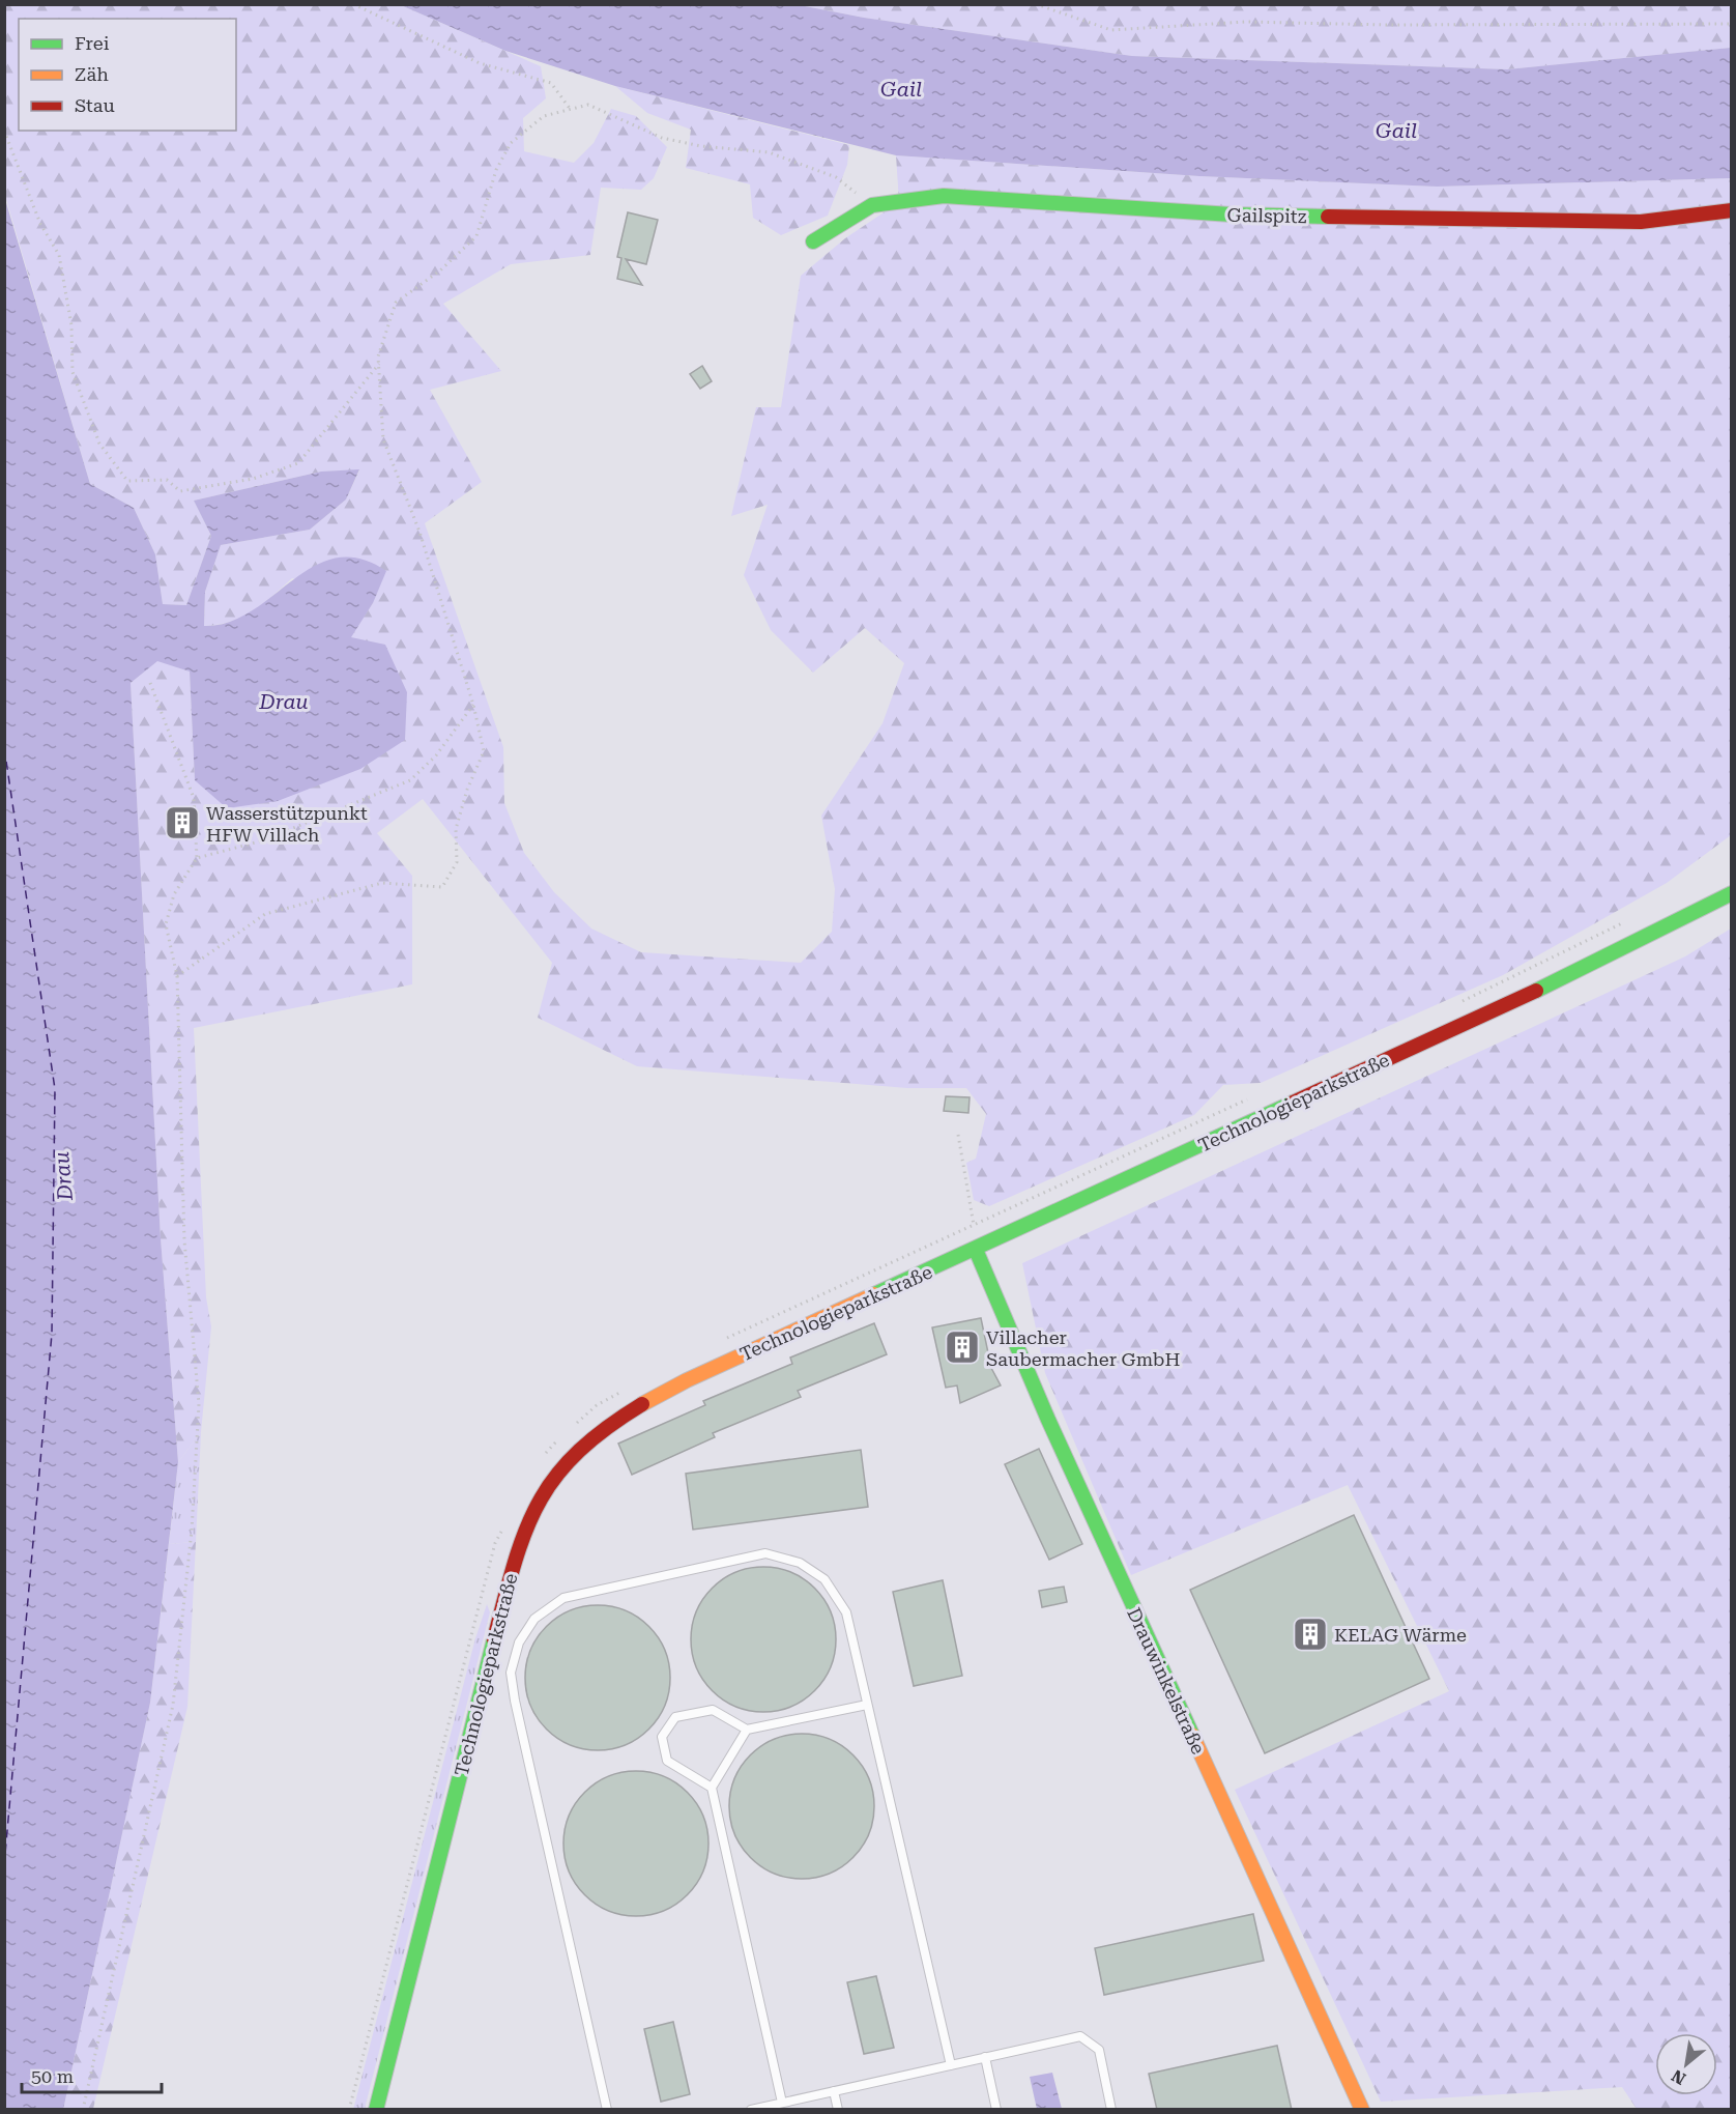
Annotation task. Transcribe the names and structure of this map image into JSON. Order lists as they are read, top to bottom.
{
  "streets": {
    "street": ["Gailspitz", "Technologieparkstraße", "Drauwinkelstraße"]
  },
  "crossings": [
    ["Technologieparkstraße", "Drauwinkelstraße"]
  ],
  "water": ["Gail", "Drau"],
  "places": {
    "building": ["Wasserstützpunkt HFW Villach", "Villacher Saubermacher GmbH", "KELAG Wärme"]
  },
  "legend": ["Frei", "Zäh", "Stau"],
  "scale_bar": "50 m",
  "north": "bottom left"
}
